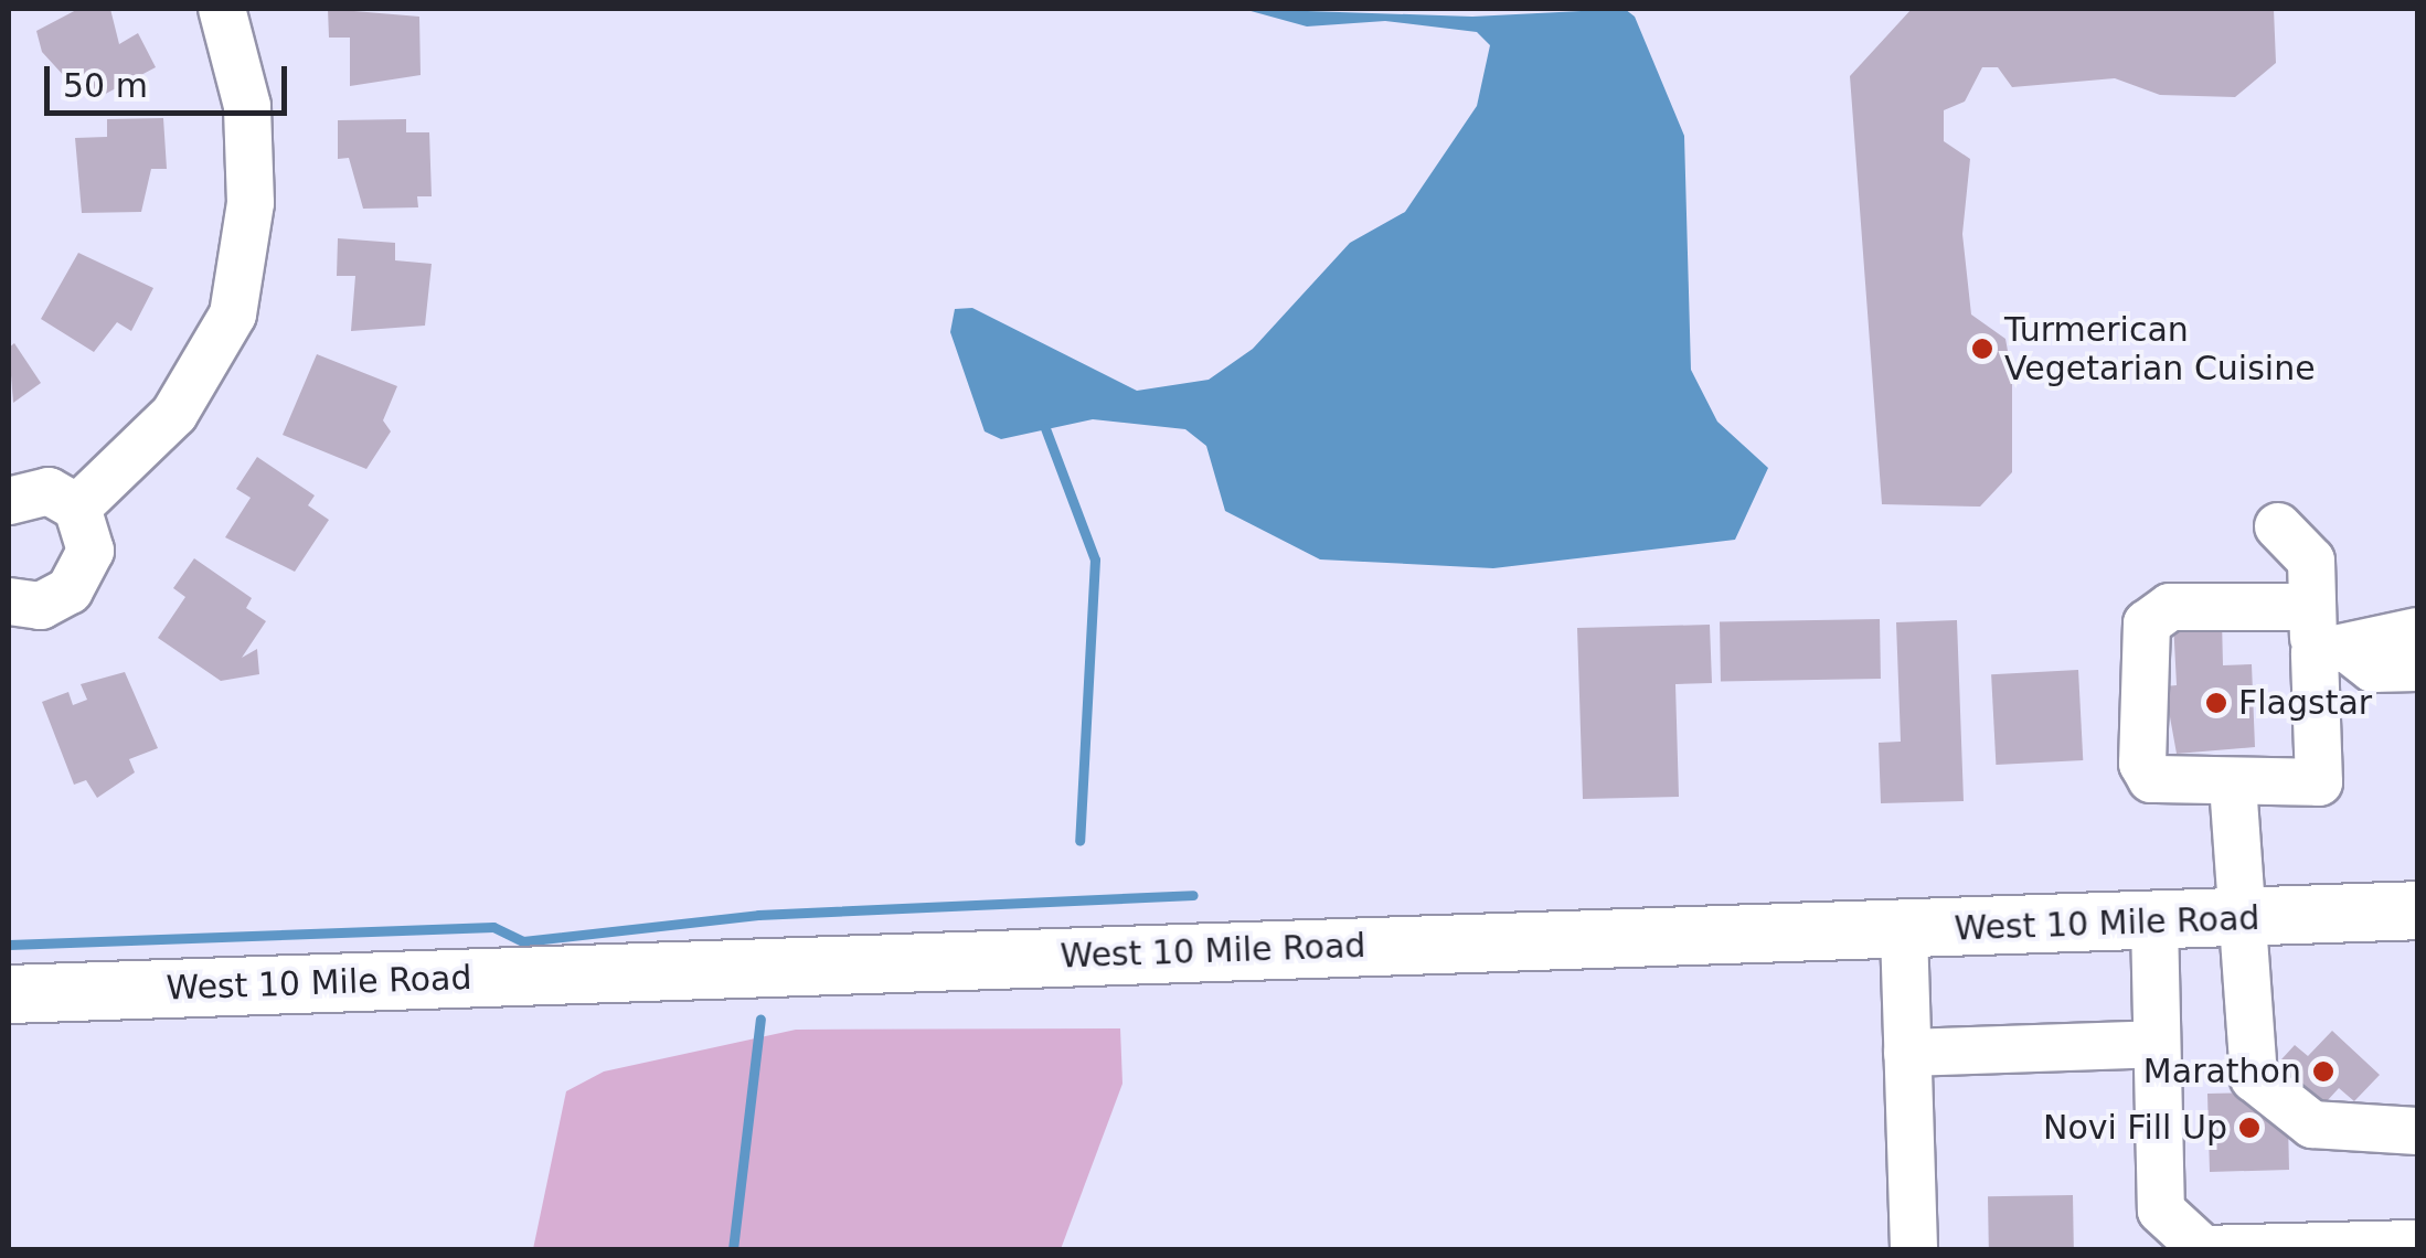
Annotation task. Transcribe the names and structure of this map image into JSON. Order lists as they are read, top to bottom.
{
  "streets": {
    "main road": ["West 10 Mile Road"]
  },
  "places": [
    "Turmerican Vegetarian Cuisine",
    "Flagstar",
    "Marathon",
    "Novi Fill Up"
  ],
  "scale_bar": "50 m"
}
